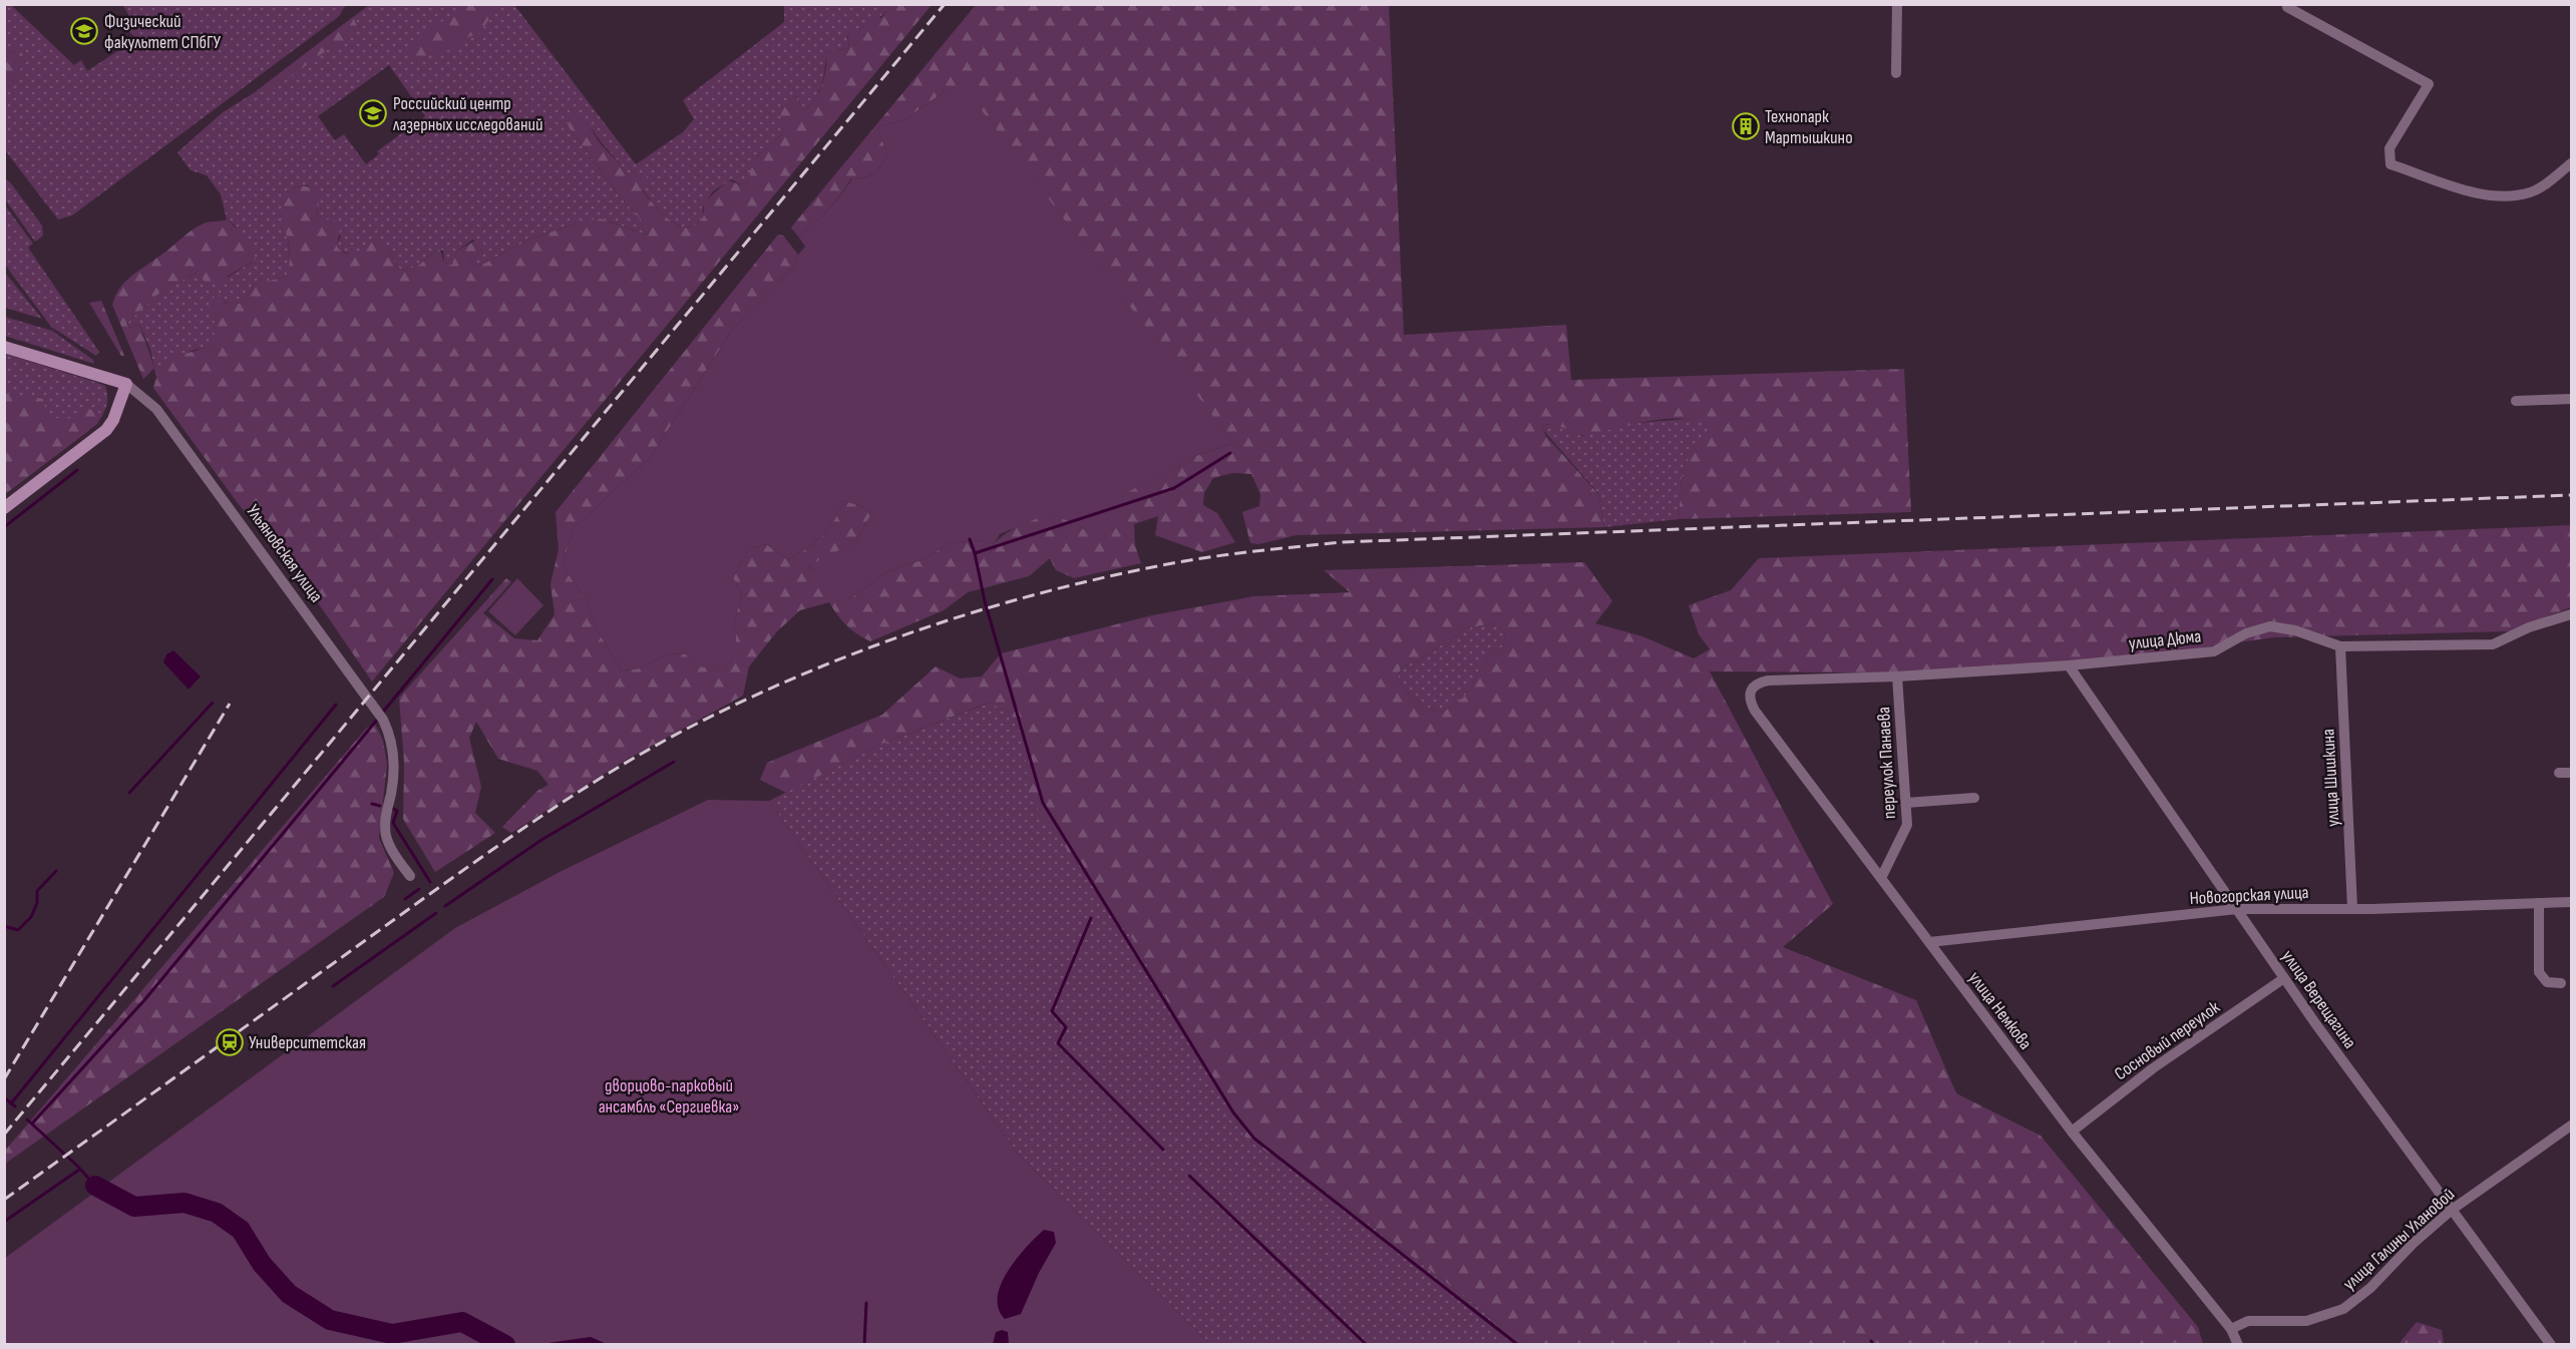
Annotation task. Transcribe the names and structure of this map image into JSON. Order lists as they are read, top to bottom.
{
  "streets": {
    "street": [
      "Ульяновская улица",
      "улица Дюма",
      "переулок Панаева",
      "улица Шишкина",
      "Новогорская улица",
      "улица Верещагина",
      "улица Немкова",
      "Сосновый переулок",
      "улица Галины Улановой"
    ]
  },
  "crossings": [
    ["улица Дюма", "переулок Панаева"],
    ["улица Дюма", "улица Шишкина"],
    ["улица Дюма", "улица Верещагина"],
    ["улица Дюма", "улица Немкова"],
    ["переулок Панаева", "улица Немкова"],
    ["улица Шишкина", "Новогорская улица"],
    ["Новогорская улица", "улица Верещагина"],
    ["Новогорская улица", "улица Немкова"],
    ["улица Верещагина", "Сосновый переулок"],
    ["улица Верещагина", "улица Галины Улановой"],
    ["улица Немкова", "Сосновый переулок"],
    ["улица Немкова", "улица Галины Улановой"]
  ],
  "parks": ["дворцово-парковый ансамбль «Сергиевка»"],
  "places": {
    "school or university": ["Физический факультет СПбГУ", "Российский центр лазерных исследований"],
    "building": ["Технопарк Мартышкино"],
    "station": ["Университетская"]
  }
}
